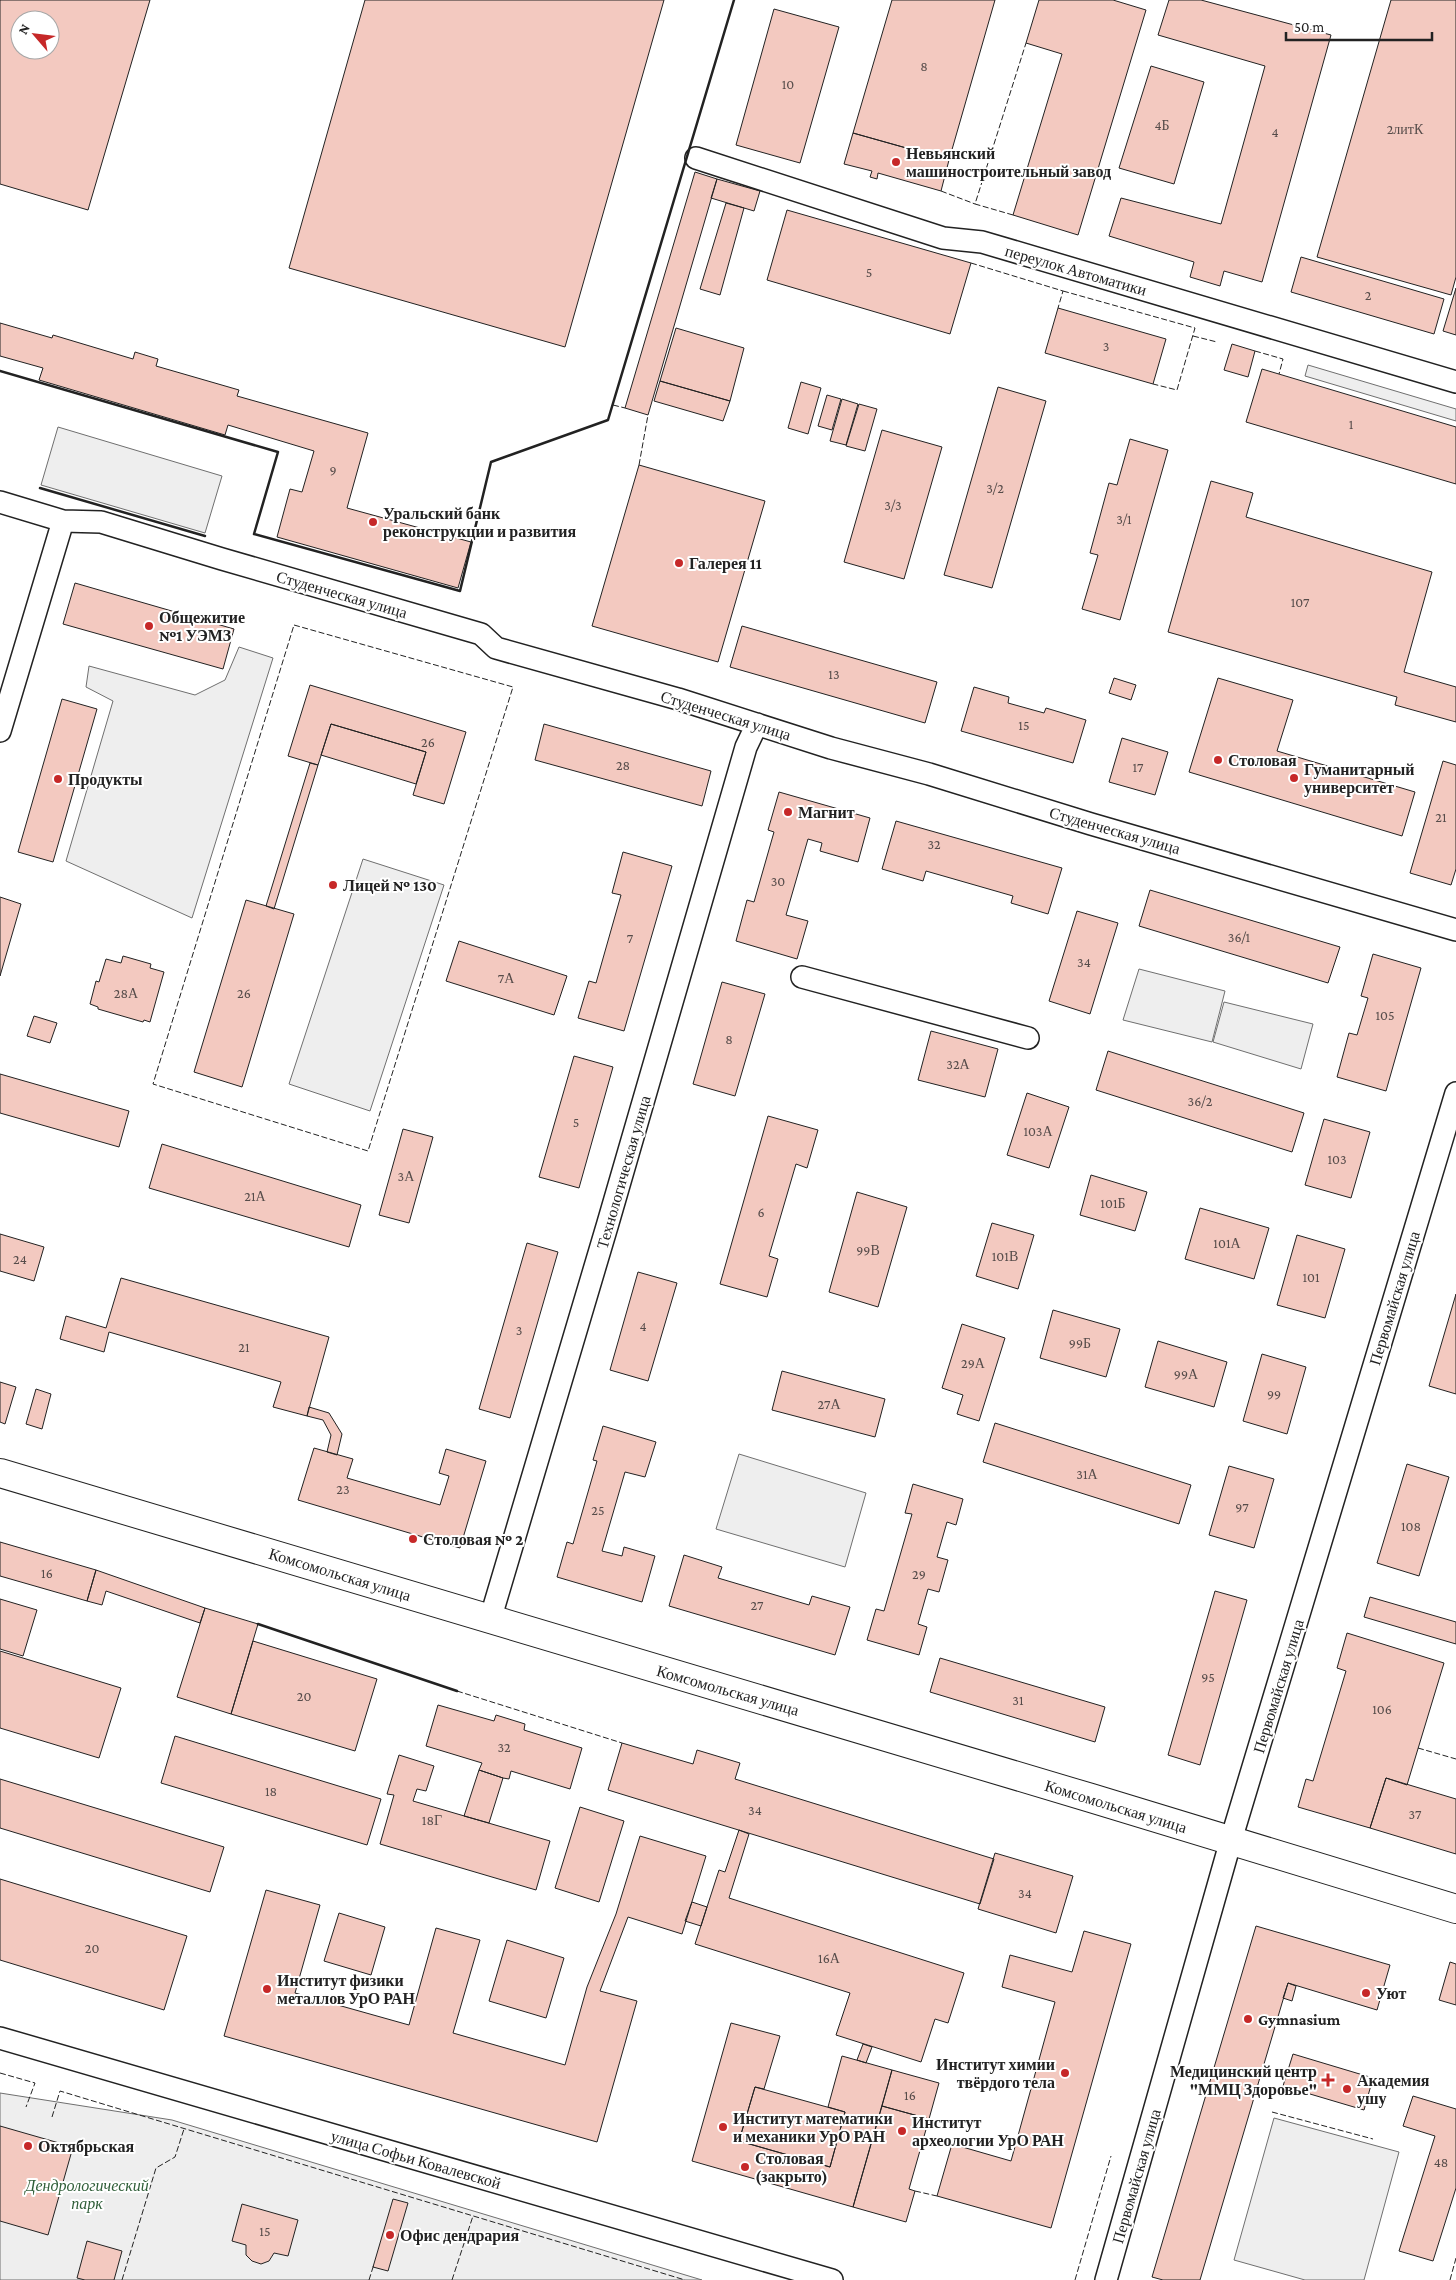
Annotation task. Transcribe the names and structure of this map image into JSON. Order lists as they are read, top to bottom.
{
  "streets": {
    "main road": ["Комсомольская улица"],
    "street": [
      "переулок Автоматики",
      "Студенческая улица",
      "Технологическая улица",
      "Первомайская улица",
      "улица Софьи Ковалевской"
    ]
  },
  "crossings": [
    ["Студенческая улица", "Технологическая улица"],
    ["Технологическая улица", "Комсомольская улица"],
    ["Первомайская улица", "Комсомольская улица"]
  ],
  "parks": ["Дендрологический парк"],
  "places": {
    "other": [
      "Невьянский машиностроительный завод",
      "Уральский банк реконструкции и развития",
      "Галерея 11",
      "Общежитие №1 УЭМЗ",
      "Столовая",
      "Гуманитарный университет",
      "Продукты",
      "Магнит",
      "Лицей № 130",
      "Столовая № 2",
      "Институт физики металлов УрО РАН",
      "Уют",
      "Gymnasium",
      "Институт химии твёрдого тела",
      "Академия ушу",
      "Институт математики и механики УрО РАН",
      "Институт археологии УрО РАН",
      "Октябрьская",
      "Столовая (закрыто)",
      "Офис дендрария"
    ],
    "health": ["Медицинский центр \"ММЦ Здоровье\""]
  },
  "house_numbers": [
    "8",
    "10",
    "4Б",
    "2литК",
    "4",
    "5",
    "2",
    "3",
    "1",
    "9",
    "3/2",
    "3/3",
    "3/1",
    "107",
    "13",
    "15",
    "26",
    "28",
    "17",
    "21",
    "32",
    "30",
    "36/1",
    "7",
    "34",
    "7А",
    "28А",
    "26",
    "105",
    "8",
    "32А",
    "36/2",
    "5",
    "103А",
    "103",
    "3А",
    "21А",
    "101Б",
    "6",
    "101А",
    "99В",
    "101В",
    "24",
    "101",
    "4",
    "3",
    "99Б",
    "21",
    "29А",
    "99А",
    "99",
    "27А",
    "31А",
    "23",
    "97",
    "25",
    "108",
    "16",
    "29",
    "27",
    "95",
    "20",
    "31",
    "106",
    "32",
    "18",
    "34",
    "37",
    "18Г",
    "34",
    "20",
    "16А",
    "16",
    "48",
    "15"
  ],
  "scale_bar": "50 m",
  "north": "top left"
}
